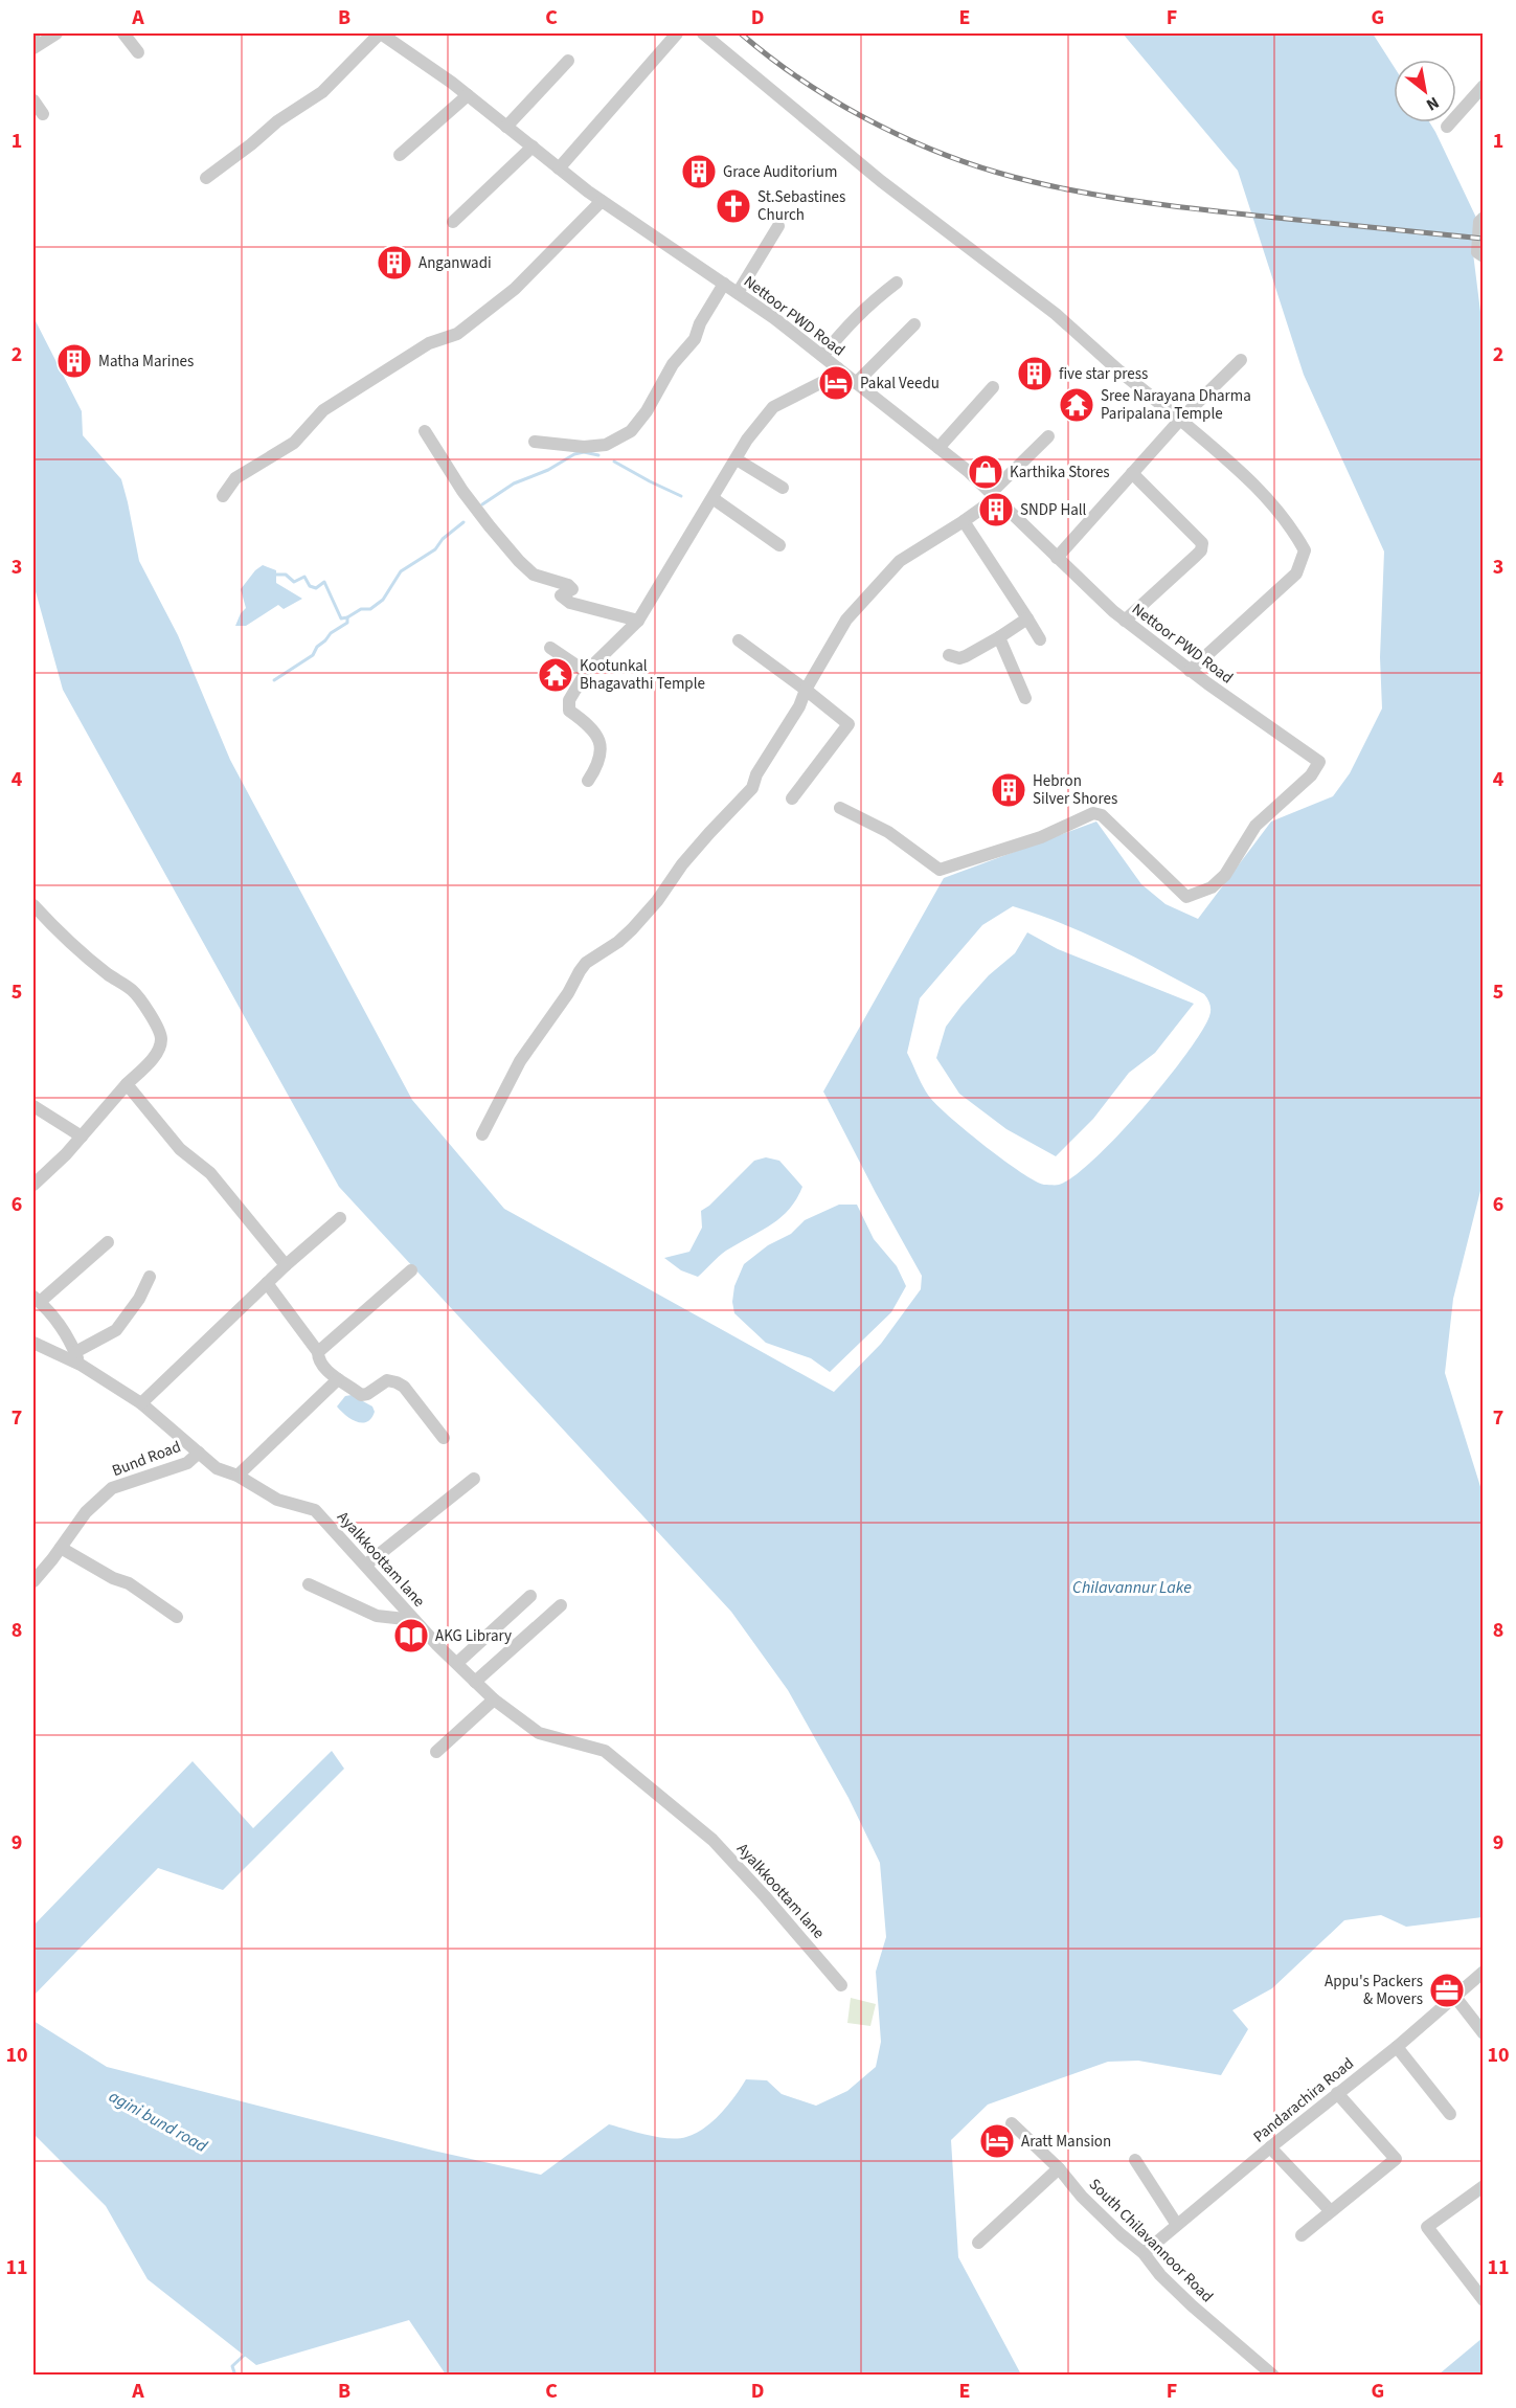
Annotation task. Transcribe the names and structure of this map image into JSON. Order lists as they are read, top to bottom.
{
  "streets": {
    "street": [
      "Nettoor PWD Road",
      "Bund Road",
      "Ayalkkoottam lane",
      "Pandarachira Road",
      "South Chilavannoor Road"
    ]
  },
  "crossings": [
    ["Bund Road", "Ayalkkoottam lane"],
    ["Pandarachira Road", "South Chilavannoor Road"]
  ],
  "water": ["Chilavannur Lake", "agini bund road"],
  "places": {
    "building": [
      "Grace Auditorium",
      "Anganwadi",
      "Matha Marines",
      "five star press",
      "SNDP Hall",
      "Hebron Silver Shores"
    ],
    "church": ["St.Sebastines Church"],
    "hotel": ["Pakal Veedu", "Aratt Mansion"],
    "temple": ["Sree Narayana Dharma Paripalana Temple", "Kootunkal Bhagavathi Temple"],
    "shop": ["Karthika Stores"],
    "library": ["AKG Library"],
    "office": ["Appu's Packers & Movers"]
  },
  "north": "bottom right",
  "grid": {
    "columns": [
      "A",
      "B",
      "C",
      "D",
      "E",
      "F",
      "G"
    ],
    "rows": [
      "1",
      "2",
      "3",
      "4",
      "5",
      "6",
      "7",
      "8",
      "9",
      "10",
      "11"
    ]
  }
}
